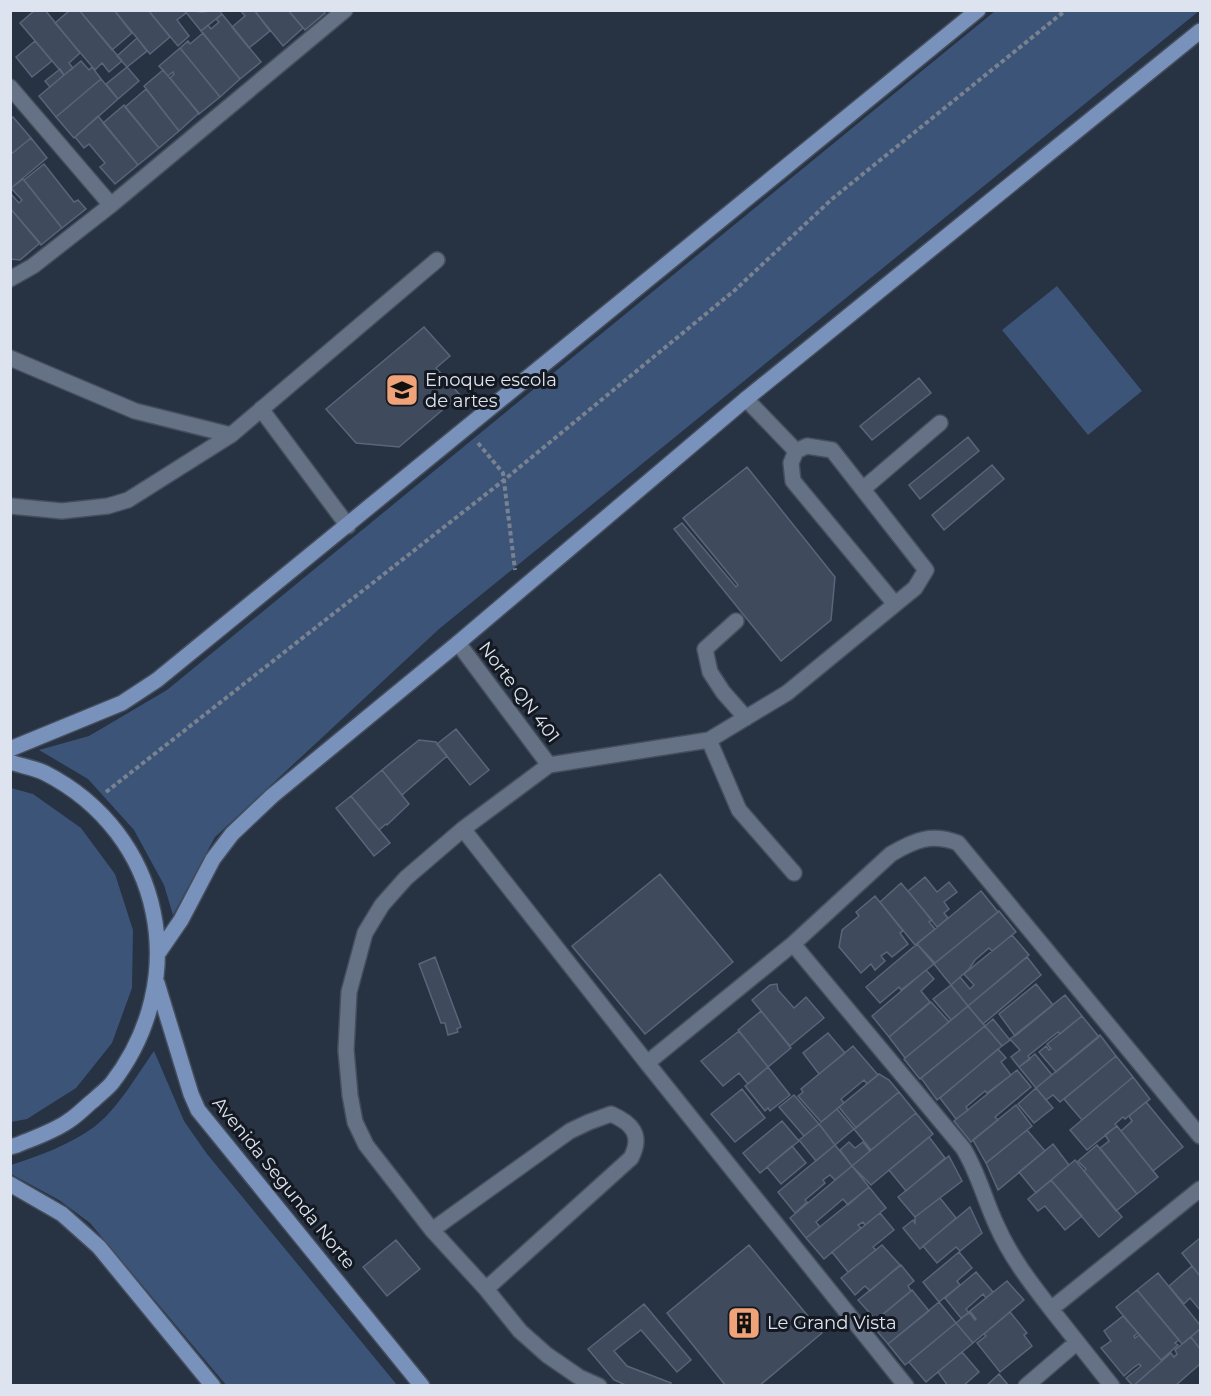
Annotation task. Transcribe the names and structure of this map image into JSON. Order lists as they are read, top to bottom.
{
  "streets": {
    "main road": ["Avenida Segunda Norte"],
    "street": ["Norte QN 401"]
  },
  "places": {
    "school or university": ["Enoque escola de artes"],
    "building": ["Le Grand Vista"]
  }
}
